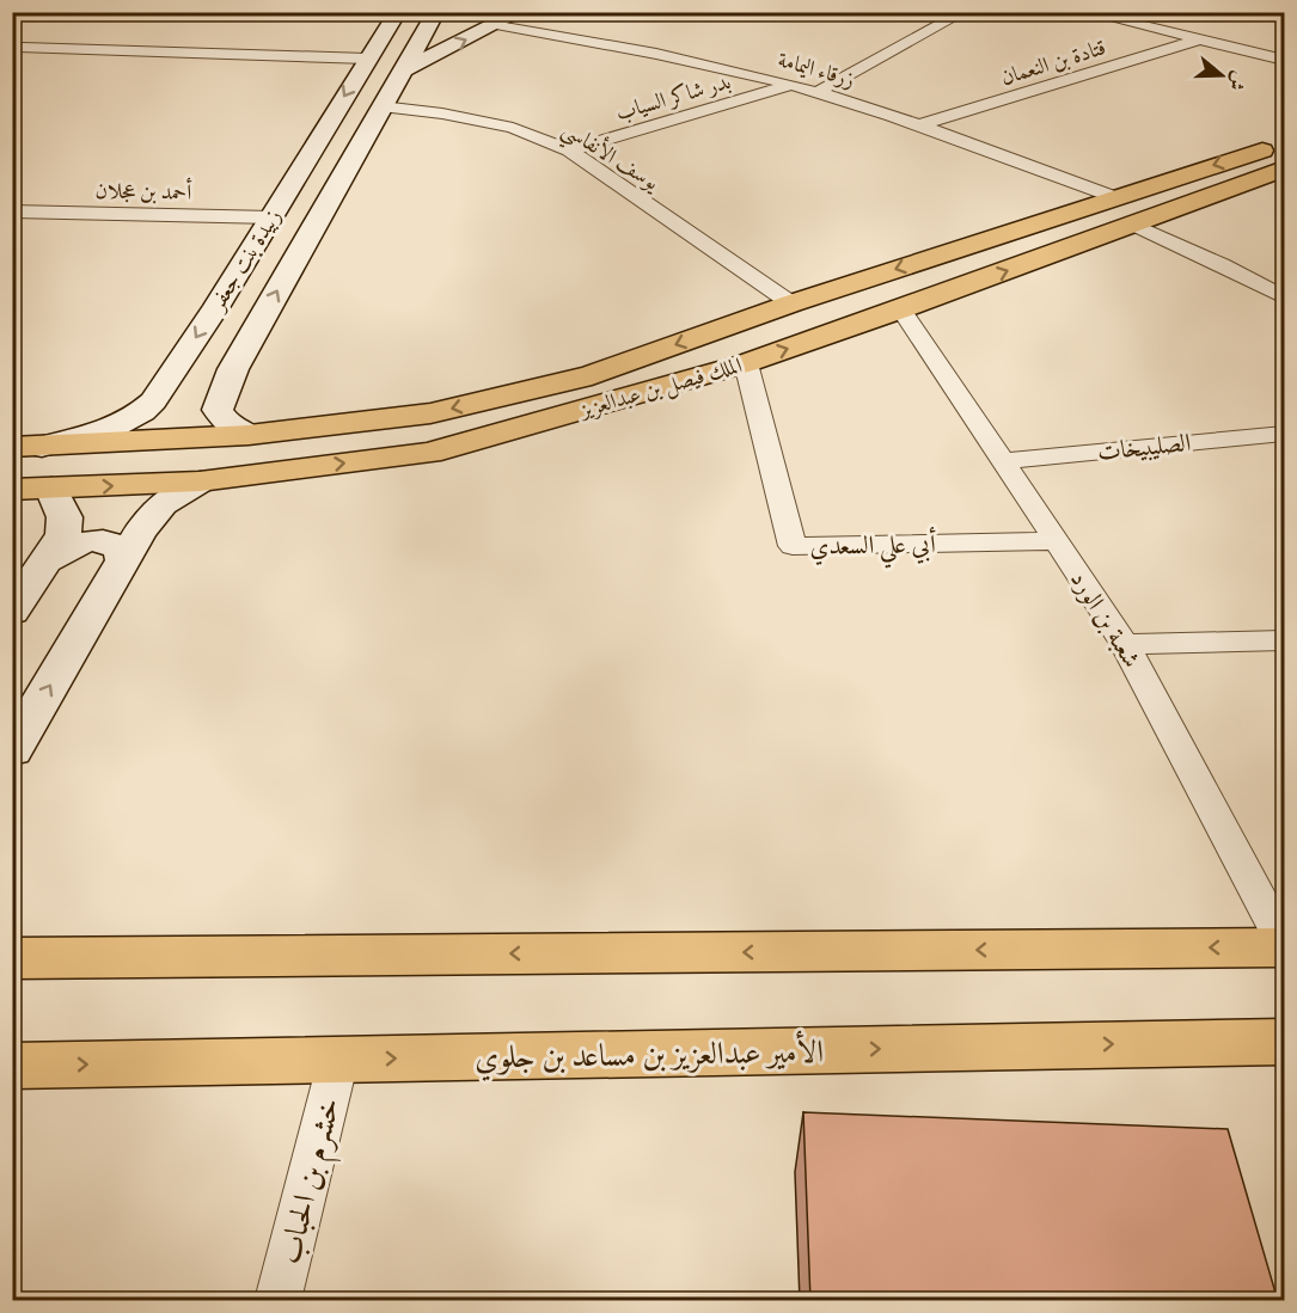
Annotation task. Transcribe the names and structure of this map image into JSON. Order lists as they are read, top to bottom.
{
  "streets": {
    "main road": ["الملك فيصل بن عبدالعزيز", "الأمير عبدالعزيز بن مساعد بن جلوي"],
    "street": [
      "قتادة بن النعمان",
      "زرقاء اليمامة",
      "بدر شاكر السياب",
      "يوسف الأنفاسي",
      "أحمد بن عجلان",
      "زبيدة بنت جعفر",
      "الصليبيخات",
      "أبي علي السعدي",
      "شعبة بن الورد",
      "خشرم بن الحباب"
    ]
  },
  "crossings": [
    ["قتادة بن النعمان", "زرقاء اليمامة"],
    ["زرقاء اليمامة", "بدر شاكر السياب"],
    ["زرقاء اليمامة", "الملك فيصل بن عبدالعزيز"],
    ["بدر شاكر السياب", "يوسف الأنفاسي"],
    ["يوسف الأنفاسي", "زبيدة بنت جعفر"],
    ["يوسف الأنفاسي", "الملك فيصل بن عبدالعزيز"],
    ["أحمد بن عجلان", "زبيدة بنت جعفر"],
    ["زبيدة بنت جعفر", "الملك فيصل بن عبدالعزيز"],
    ["الملك فيصل بن عبدالعزيز", "أبي علي السعدي"],
    ["الملك فيصل بن عبدالعزيز", "شعبة بن الورد"],
    ["الصليبيخات", "شعبة بن الورد"],
    ["أبي علي السعدي", "شعبة بن الورد"],
    ["الأمير عبدالعزيز بن مساعد بن جلوي", "خشرم بن الحباب"]
  ],
  "north": "right"
}
